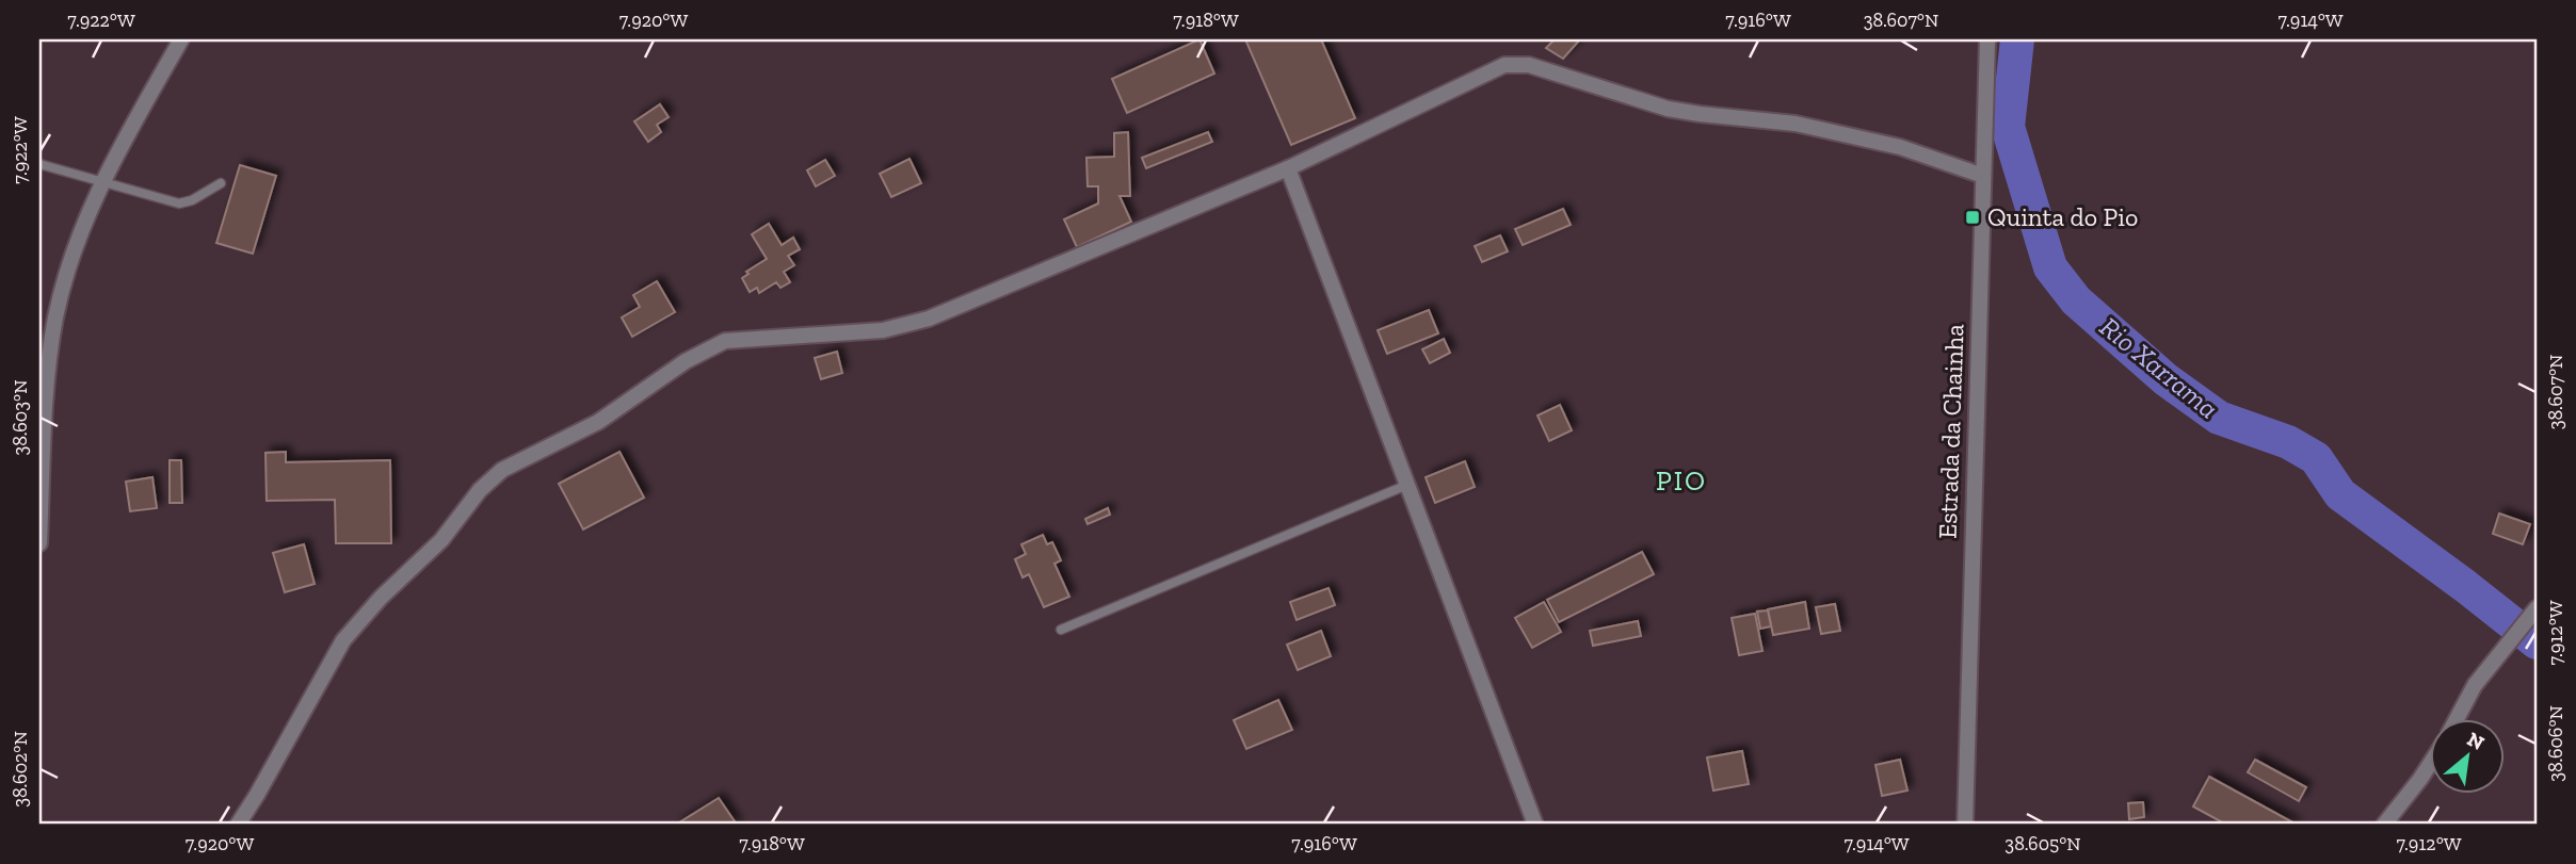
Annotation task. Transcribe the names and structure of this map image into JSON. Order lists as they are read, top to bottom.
{
  "streets": {
    "street": ["Estrada da Chainha"]
  },
  "districts": ["PIO"],
  "water": ["Rio Xarrama"],
  "places": {
    "transit": ["Quinta do Pio"]
  },
  "north": "top right",
  "coordinates": [
    "7.922°W",
    "7.920°W",
    "7.918°W",
    "7.916°W",
    "38.607°N",
    "7.914°W",
    "38.603°N",
    "7.912°W",
    "38.606°N",
    "38.602°N",
    "38.605°N"
  ]
}
